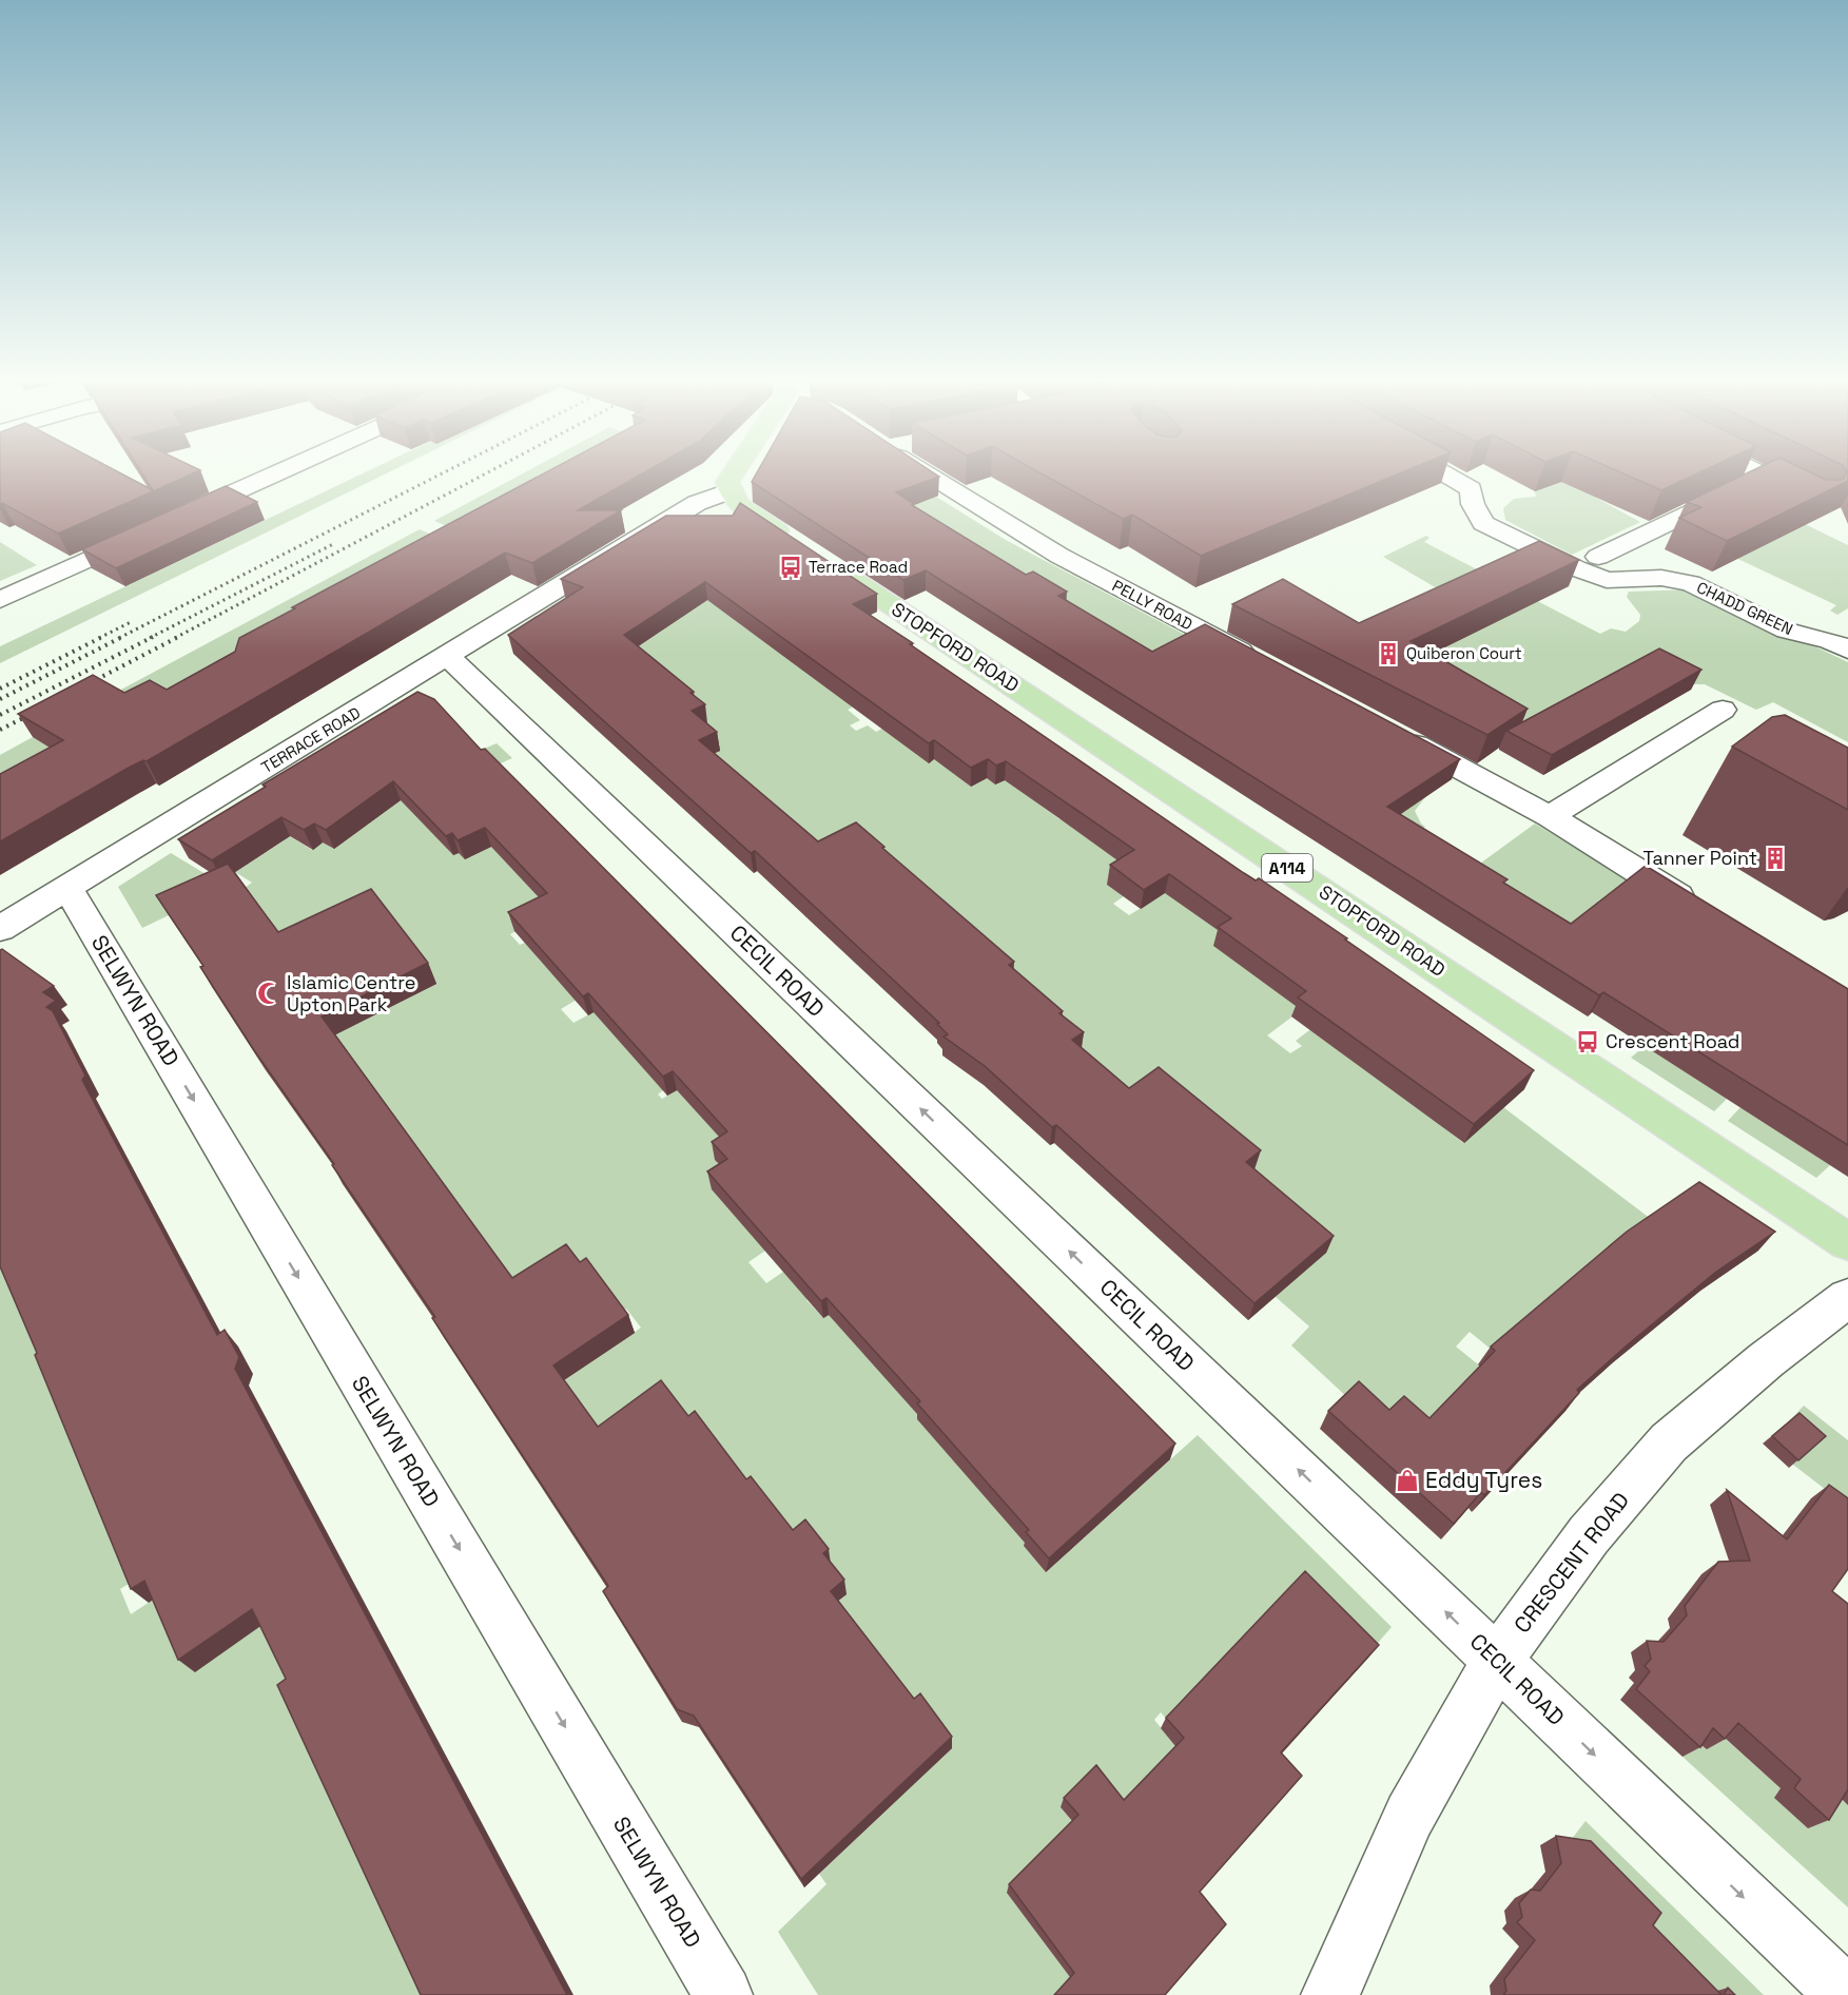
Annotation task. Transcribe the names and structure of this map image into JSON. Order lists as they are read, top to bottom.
{
  "streets": {
    "main road": ["STOPFORD ROAD", "A114"],
    "street": [
      "PELLY ROAD",
      "CHADD GREEN",
      "TERRACE ROAD",
      "CECIL ROAD",
      "SELWYN ROAD",
      "CRESCENT ROAD"
    ]
  },
  "crossings": [
    ["STOPFORD ROAD", "TERRACE ROAD"],
    ["TERRACE ROAD", "CECIL ROAD"],
    ["TERRACE ROAD", "SELWYN ROAD"],
    ["CECIL ROAD", "CRESCENT ROAD"]
  ],
  "one_way": ["SELWYN ROAD"],
  "places": {
    "bus stop": ["Terrace Road", "Crescent Road"],
    "building": ["Quiberon Court", "Tanner Point"],
    "mosque": ["Islamic Centre Upton Park"],
    "shop": ["Eddy Tyres"]
  }
}
